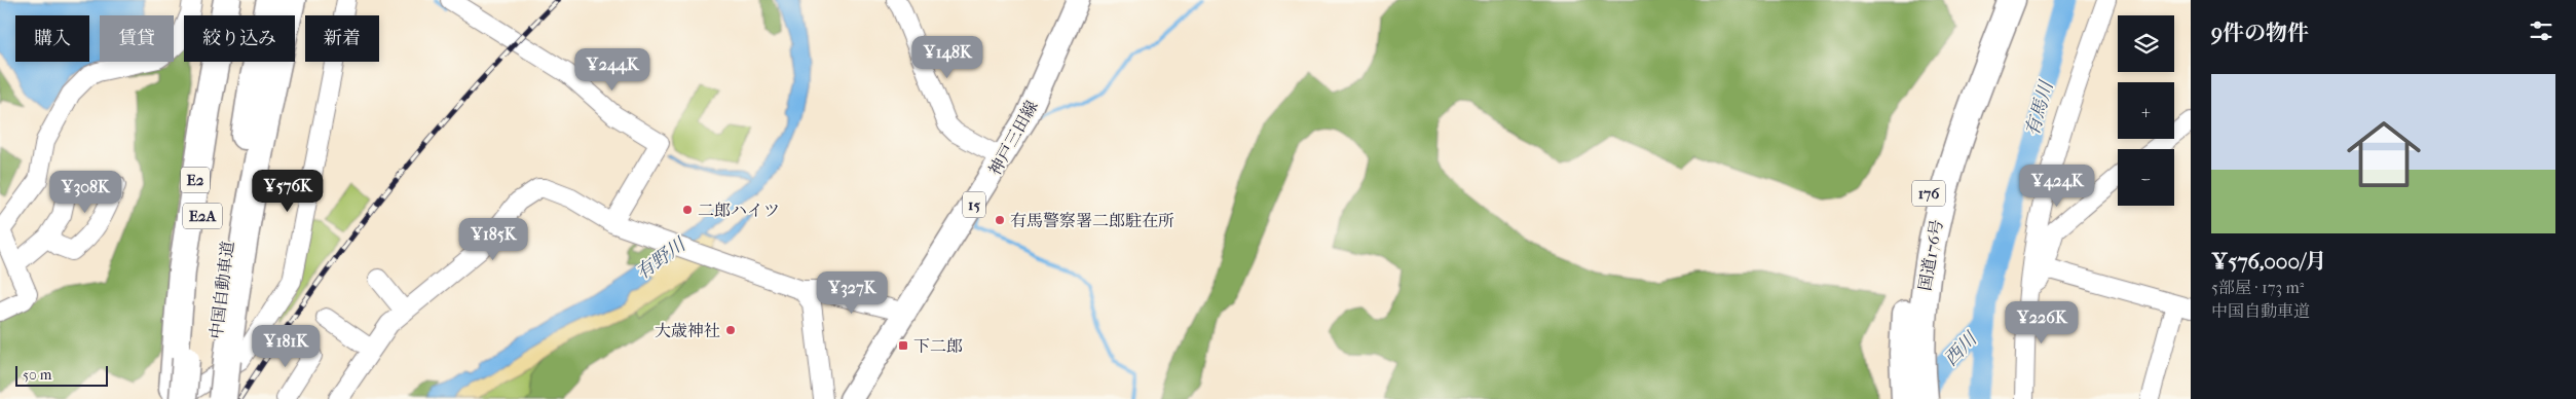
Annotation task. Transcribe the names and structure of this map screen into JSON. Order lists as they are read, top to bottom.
{
  "streets": {
    "highway": [
      "E2",
      "176",
      "E2A",
      "国道176号",
      "中国自動車道"
    ],
    "main road": ["神戸三田線", "15"]
  },
  "crossings": [
    ["E2", "中国自動車道"]
  ],
  "water": ["有馬川", "有野川", "西川"],
  "places": {
    "other": ["二郎ハイツ", "有馬警察署二郎駐在所", "大歳神社"],
    "transit": ["下二郎"]
  },
  "scale_bar": "50 m",
  "page": {
    "heading": "9件の物件",
    "map_buttons": ["+", "−"],
    "chip": [
      "購入",
      "賃貸",
      "絞り込み",
      "新着"
    ],
    "price": [
      "¥148K",
      "¥244K",
      "¥424K",
      "¥576K",
      "¥308K",
      "¥185K",
      "¥327K",
      "¥226K",
      "¥181K"
    ],
    "list": [
      {
        "name": "¥576,000/月",
        "note": "5部屋 · 173 m² · 中国自動車道"
      }
    ],
    "scale": "50 m"
  }
}
